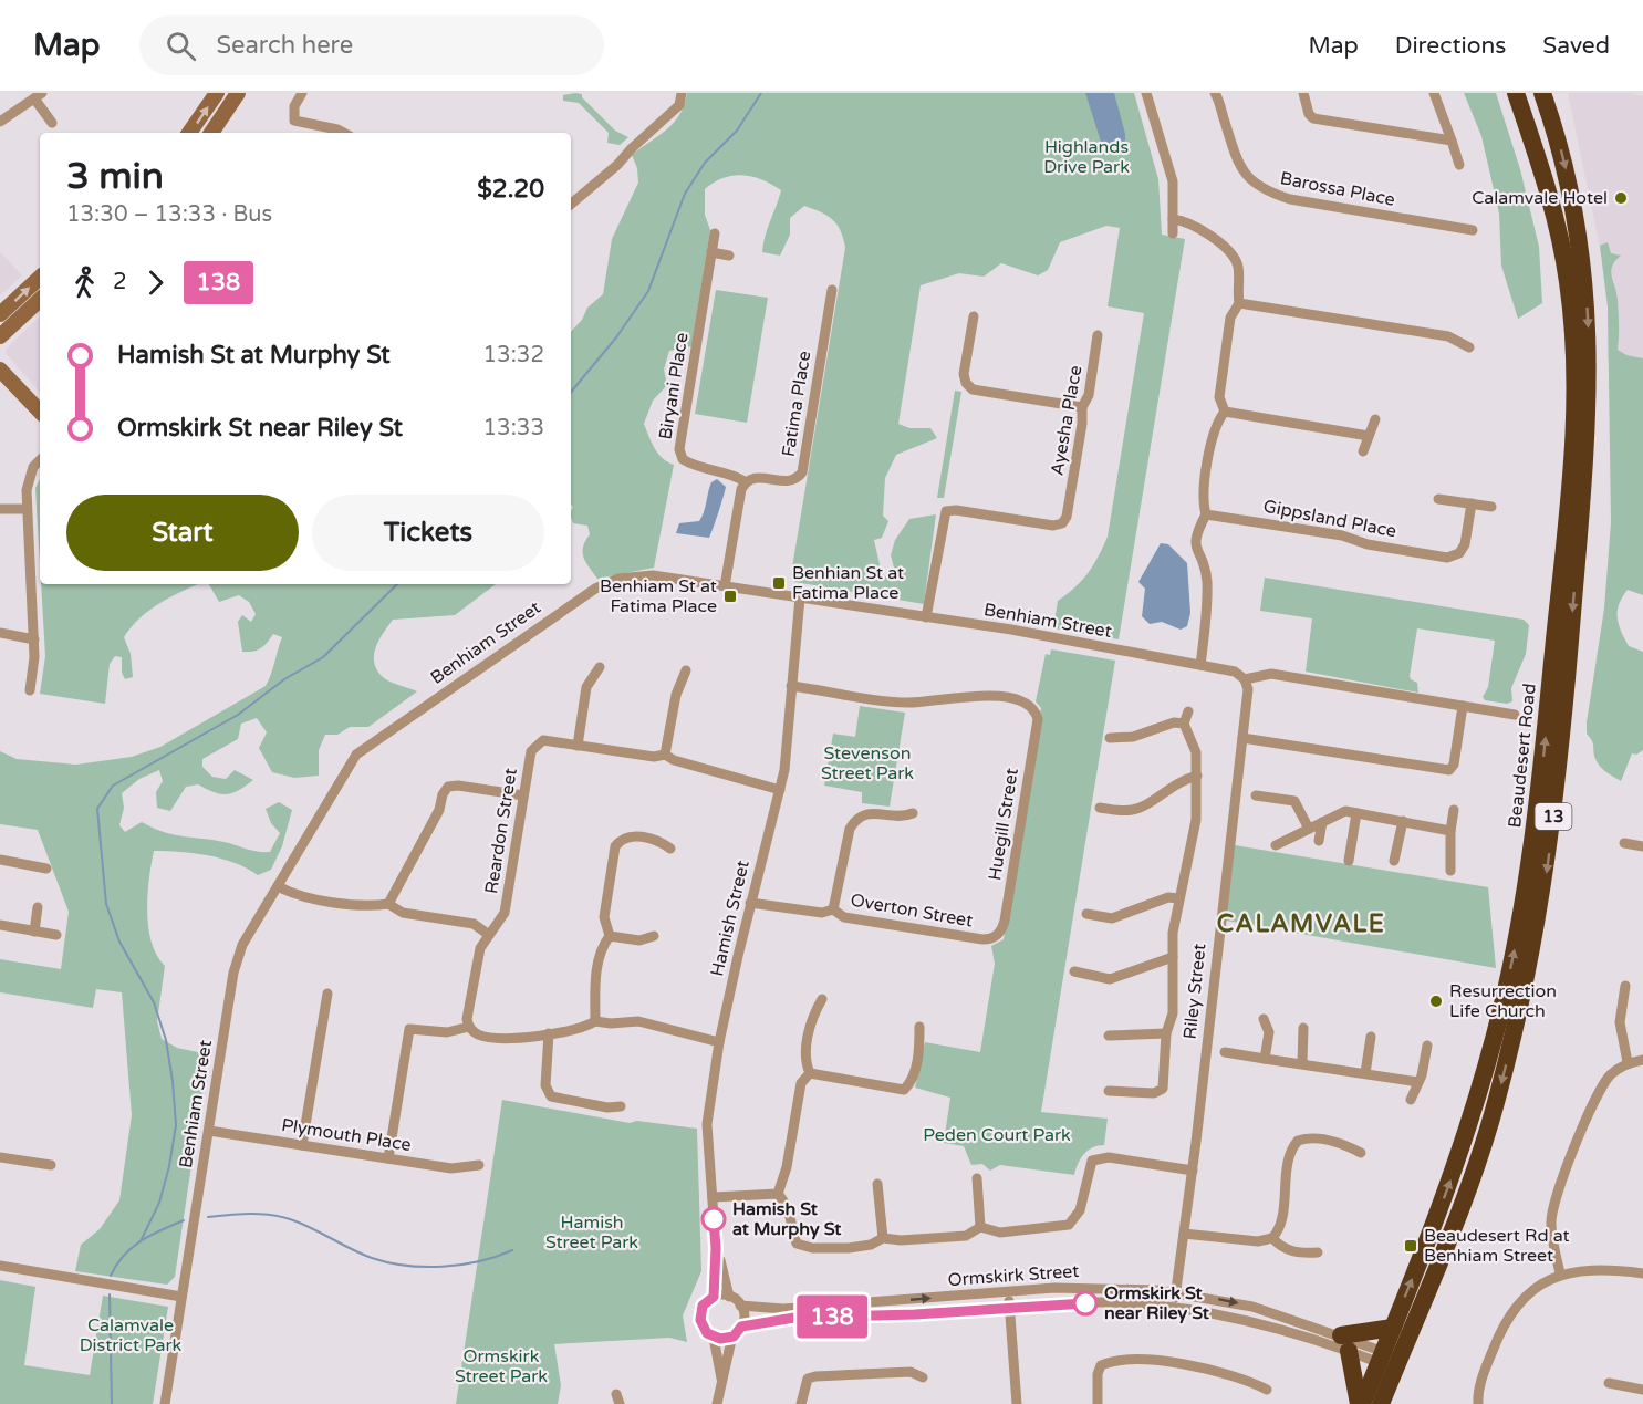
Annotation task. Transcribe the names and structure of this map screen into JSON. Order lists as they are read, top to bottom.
{
  "streets": {
    "highway": ["Beaudesert Road", "13"],
    "street": [
      "Barossa Place",
      "Biryani Place",
      "Fatima Place",
      "Ayesha Place",
      "Gippsland Place",
      "Benhiam Street",
      "Huegill Street",
      "Reardon Street",
      "Overton Street",
      "Hamish Street",
      "Riley Street",
      "Plymouth Place",
      "Ormskirk Street"
    ]
  },
  "crossings": [
    ["Biryani Place", "Fatima Place"],
    ["Ayesha Place", "Benhiam Street"],
    ["Benhiam Street", "Hamish Street"],
    ["Benhiam Street", "Riley Street"],
    ["Benhiam Street", "Plymouth Place"],
    ["Beaudesert Road", "Ormskirk Street"],
    ["Huegill Street", "Overton Street"],
    ["Huegill Street", "Hamish Street"],
    ["Reardon Street", "Hamish Street"],
    ["Overton Street", "Hamish Street"],
    ["Hamish Street", "Ormskirk Street"],
    ["Riley Street", "Ormskirk Street"]
  ],
  "districts": ["CALAMVALE"],
  "parks": [
    "Highlands Drive Park",
    "Stevenson Street Park",
    "Peden Court Park",
    "Hamish Street Park",
    "Calamvale District Park",
    "Ormskirk Street Park"
  ],
  "places": {
    "other": [
      "Calamvale Hotel",
      "Resurrection Life Church",
      "Hamish St at Murphy St",
      "Ormskirk St near Riley St"
    ],
    "transit": ["Benhian St at Fatima Place", "Benhiam St at Fatima Place", "Beaudesert Rd at Benhiam Street"]
  },
  "lines": ["bus line 138"],
  "page": {
    "header": "Map",
    "search": "Search here",
    "nav": ["Map", "Directions", "Saved"],
    "on_map": "138",
    "heading": ["3 min", "13:30 – 13:33 · Bus", "$2.20"],
    "legs": ["2", "138"],
    "list": [
      {
        "name": "Hamish St at Murphy St",
        "value": "13:32"
      },
      {
        "name": "Ormskirk St near Riley St",
        "value": "13:33"
      }
    ],
    "buttons": ["Start", "Tickets"]
  }
}
